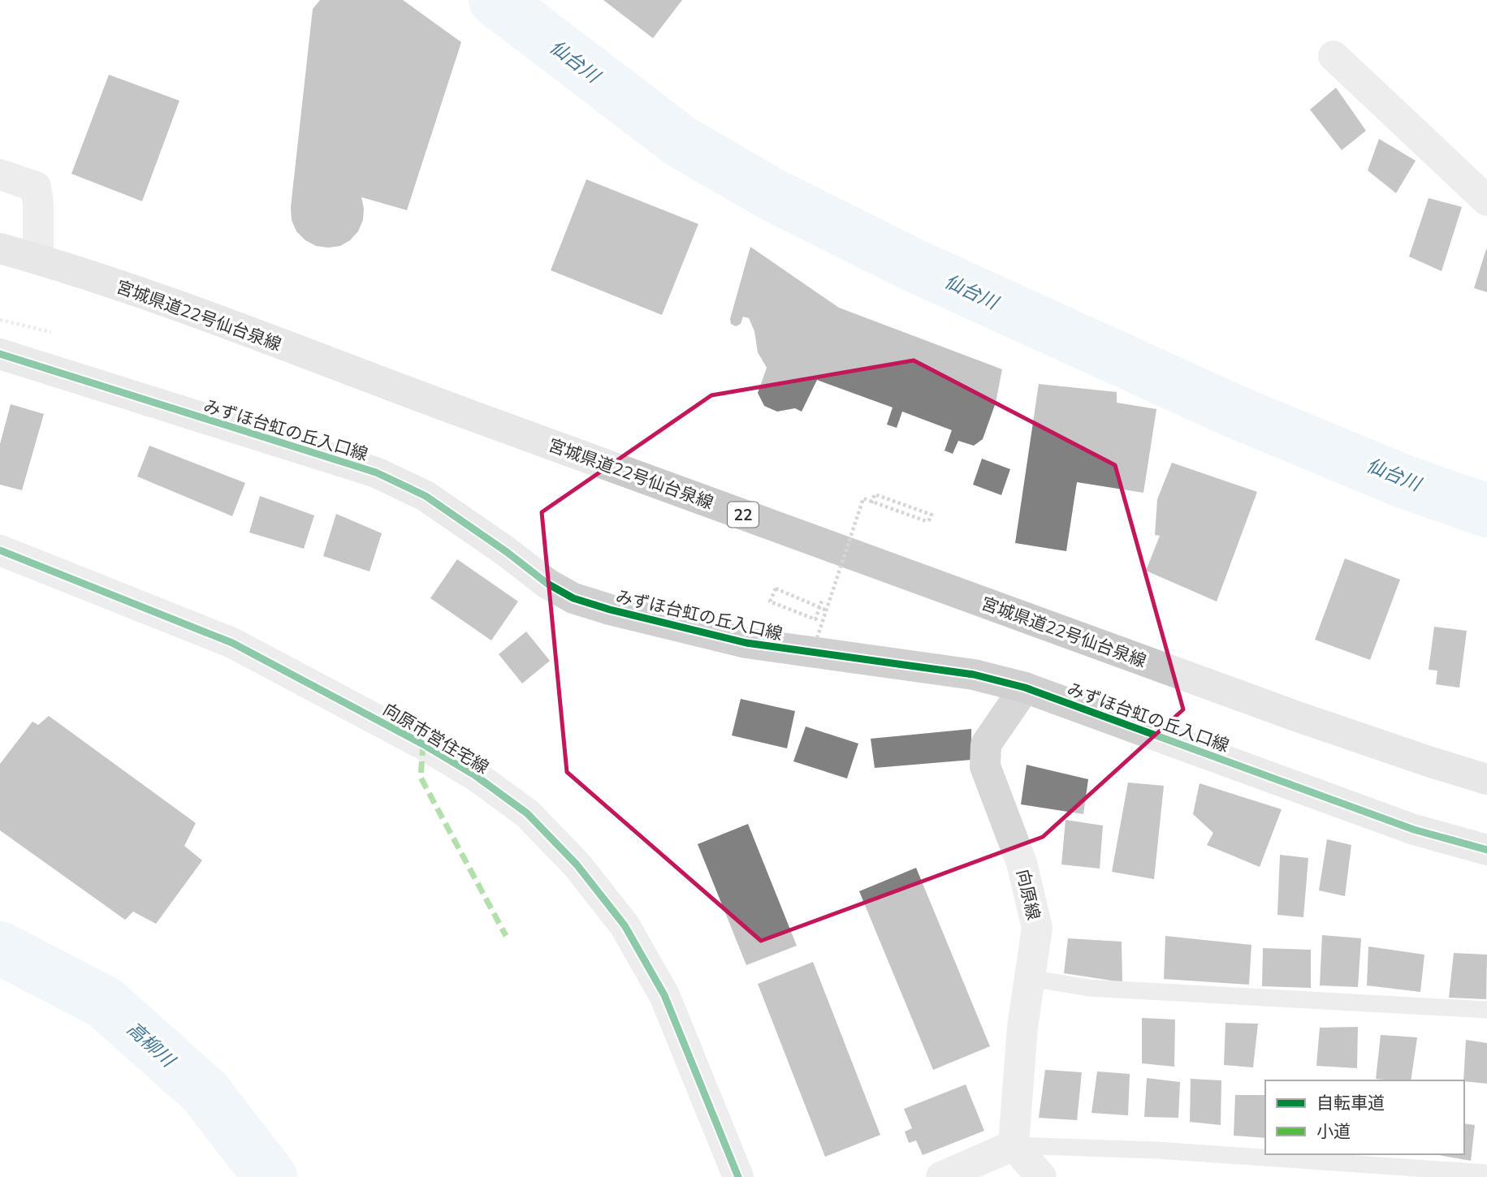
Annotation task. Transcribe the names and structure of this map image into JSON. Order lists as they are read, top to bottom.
{
  "streets": {
    "main road": ["宮城県道22号仙台泉線", "22"],
    "street": ["みずほ台虹の丘入口線", "向原市営住宅線", "向原線"]
  },
  "crossings": [
    ["みずほ台虹の丘入口線", "向原線"]
  ],
  "water": ["仙台川", "高柳川"],
  "legend": ["自転車道", "小道"]
}
